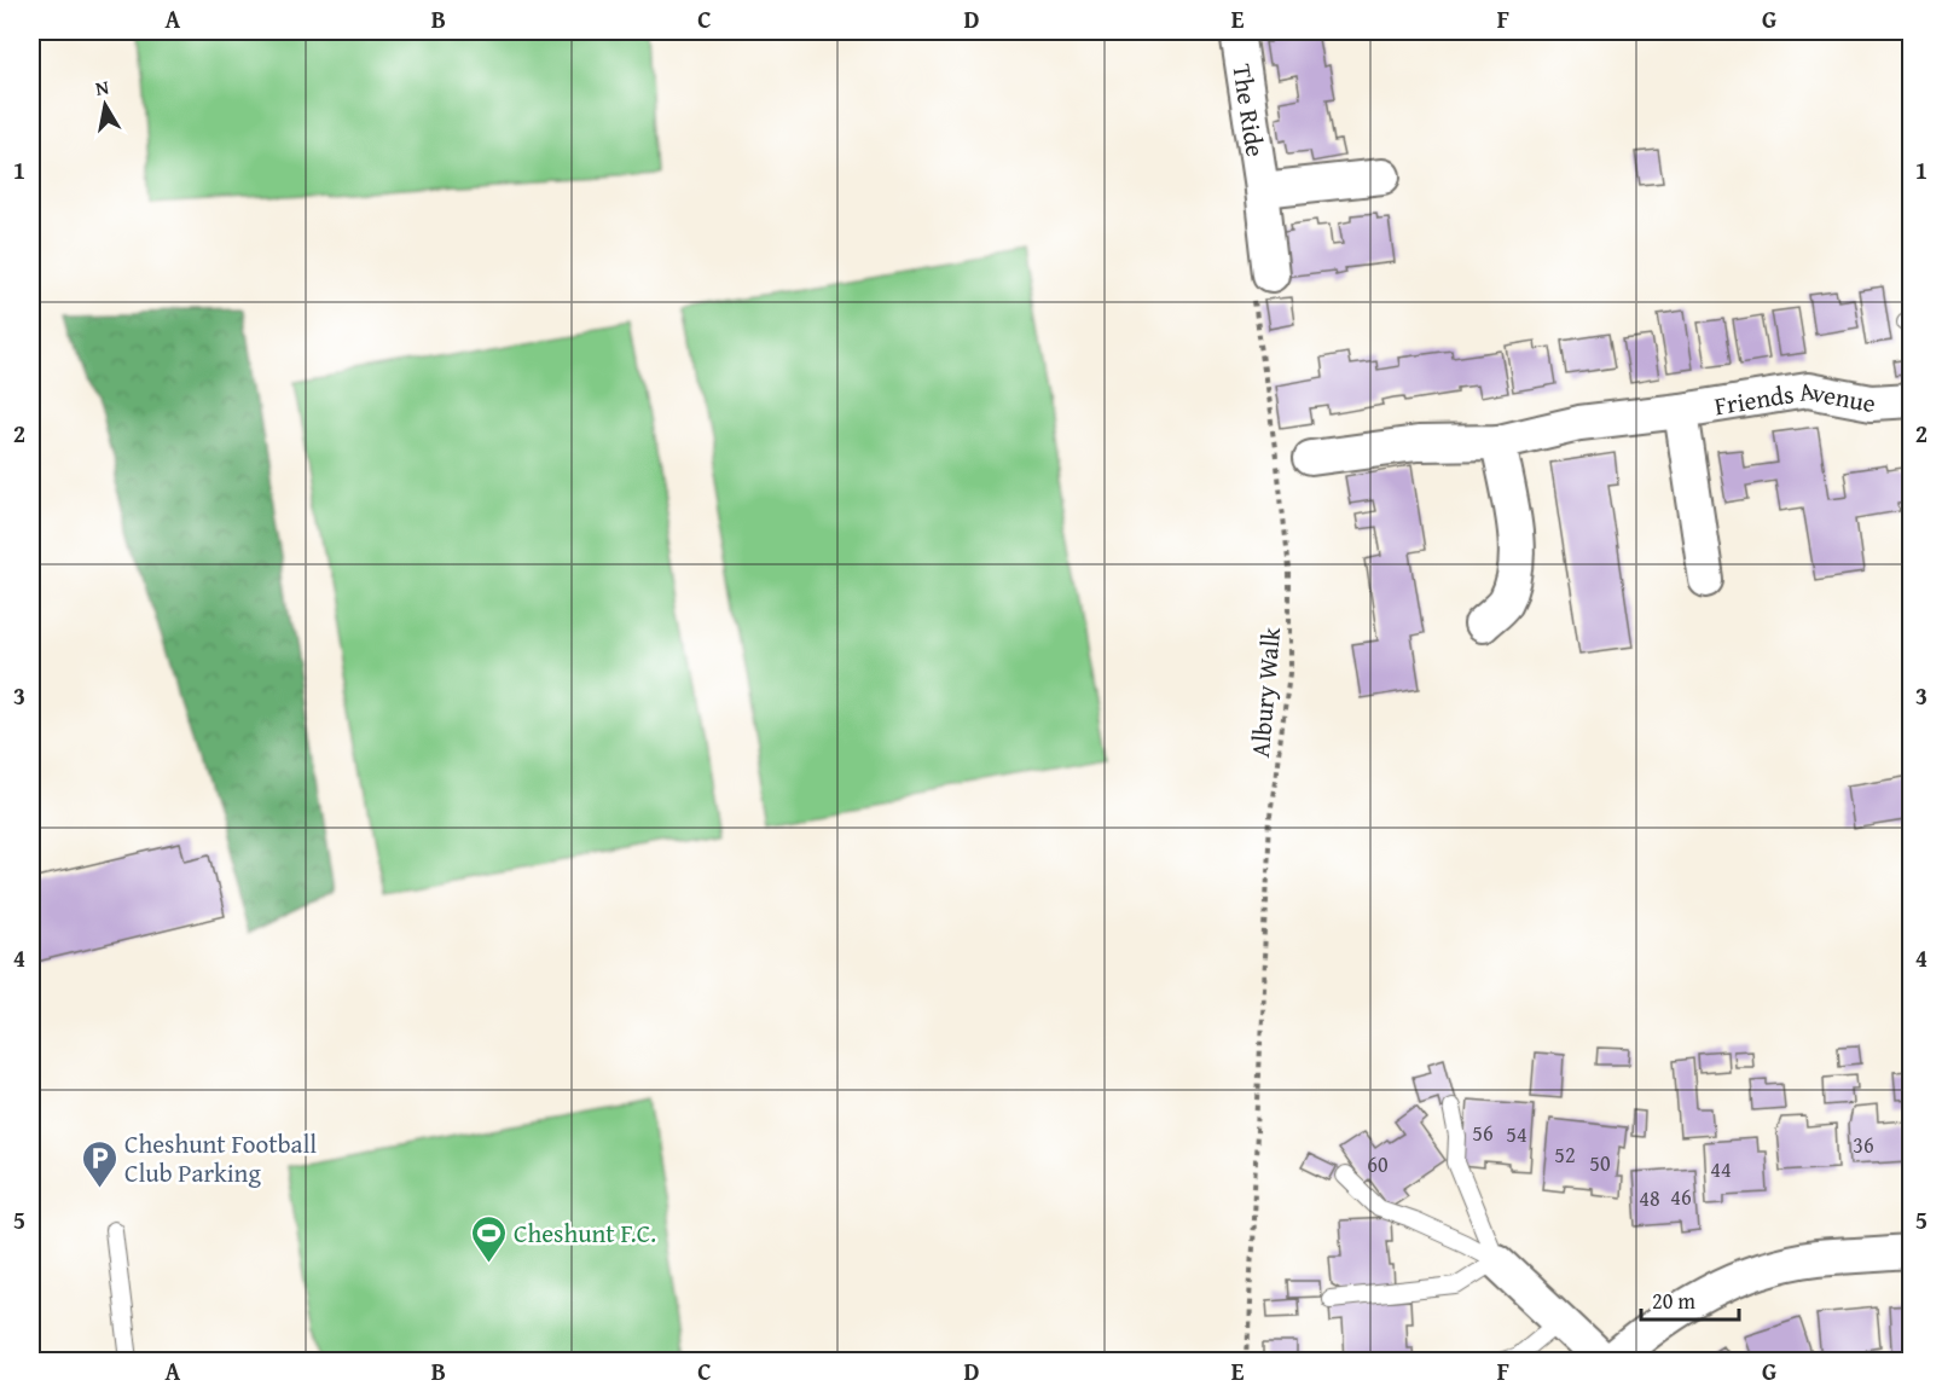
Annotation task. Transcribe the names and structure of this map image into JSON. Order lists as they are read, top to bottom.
{
  "streets": {
    "street": ["The Ride", "Friends Avenue"],
    "path": ["Albury Walk"]
  },
  "crossings": [
    ["The Ride", "Albury Walk"]
  ],
  "places": {
    "parking": ["Cheshunt Football Club Parking"],
    "sports": ["Cheshunt F.C."]
  },
  "house_numbers": [
    "56",
    "54",
    "36",
    "52",
    "50",
    "60",
    "44",
    "46",
    "48"
  ],
  "scale_bar": "20 m",
  "north": "top",
  "grid": {
    "columns": [
      "A",
      "B",
      "C",
      "D",
      "E",
      "F",
      "G"
    ],
    "rows": [
      "1",
      "2",
      "3",
      "4",
      "5"
    ]
  }
}
